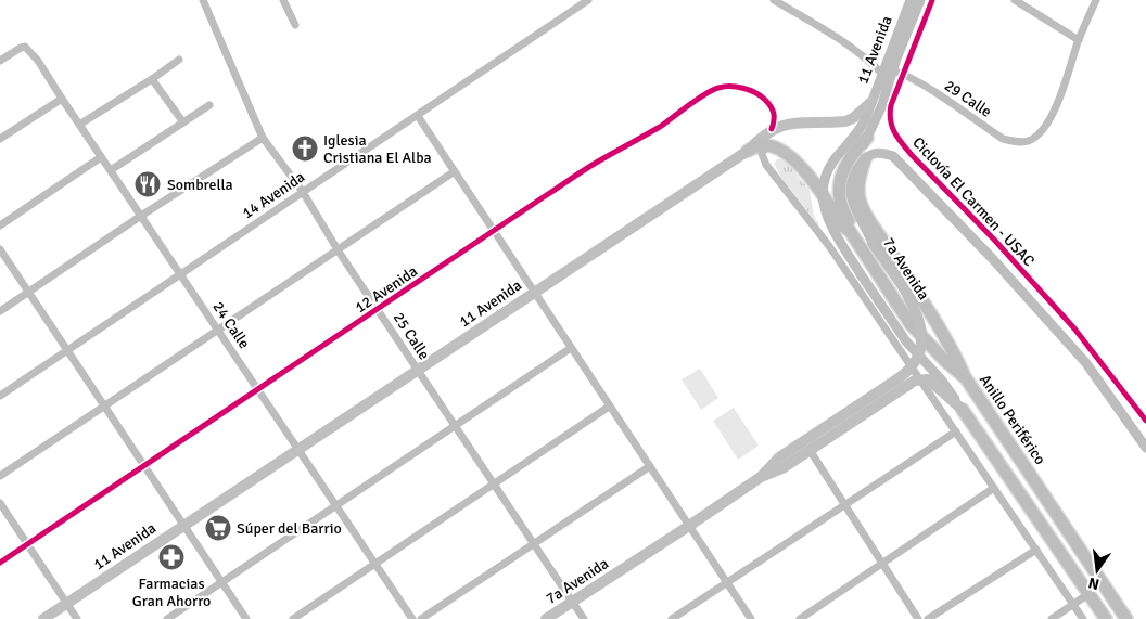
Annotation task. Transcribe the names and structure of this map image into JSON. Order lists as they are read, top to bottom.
{
  "streets": {
    "main road": ["11 Avenida", "7a Avenida", "Anillo Periférico"],
    "street": [
      "29 Calle",
      "14 Avenida",
      "12 Avenida",
      "24 Calle",
      "25 Calle"
    ],
    "cycle path": ["Ciclovía El Carmen - USAC"]
  },
  "crossings": [
    ["11 Avenida", "29 Calle"],
    ["11 Avenida", "7a Avenida"],
    ["11 Avenida", "12 Avenida"],
    ["11 Avenida", "24 Calle"],
    ["11 Avenida", "25 Calle"],
    ["14 Avenida", "24 Calle"],
    ["14 Avenida", "25 Calle"],
    ["7a Avenida", "25 Calle"],
    ["12 Avenida", "24 Calle"],
    ["12 Avenida", "25 Calle"]
  ],
  "places": {
    "church": ["Iglesia Cristiana El Alba"],
    "restaurant": ["Sombrella"],
    "supermarket": ["Súper del Barrio"],
    "pharmacy": ["Farmacias Gran Ahorro"]
  },
  "north": "bottom"
}
